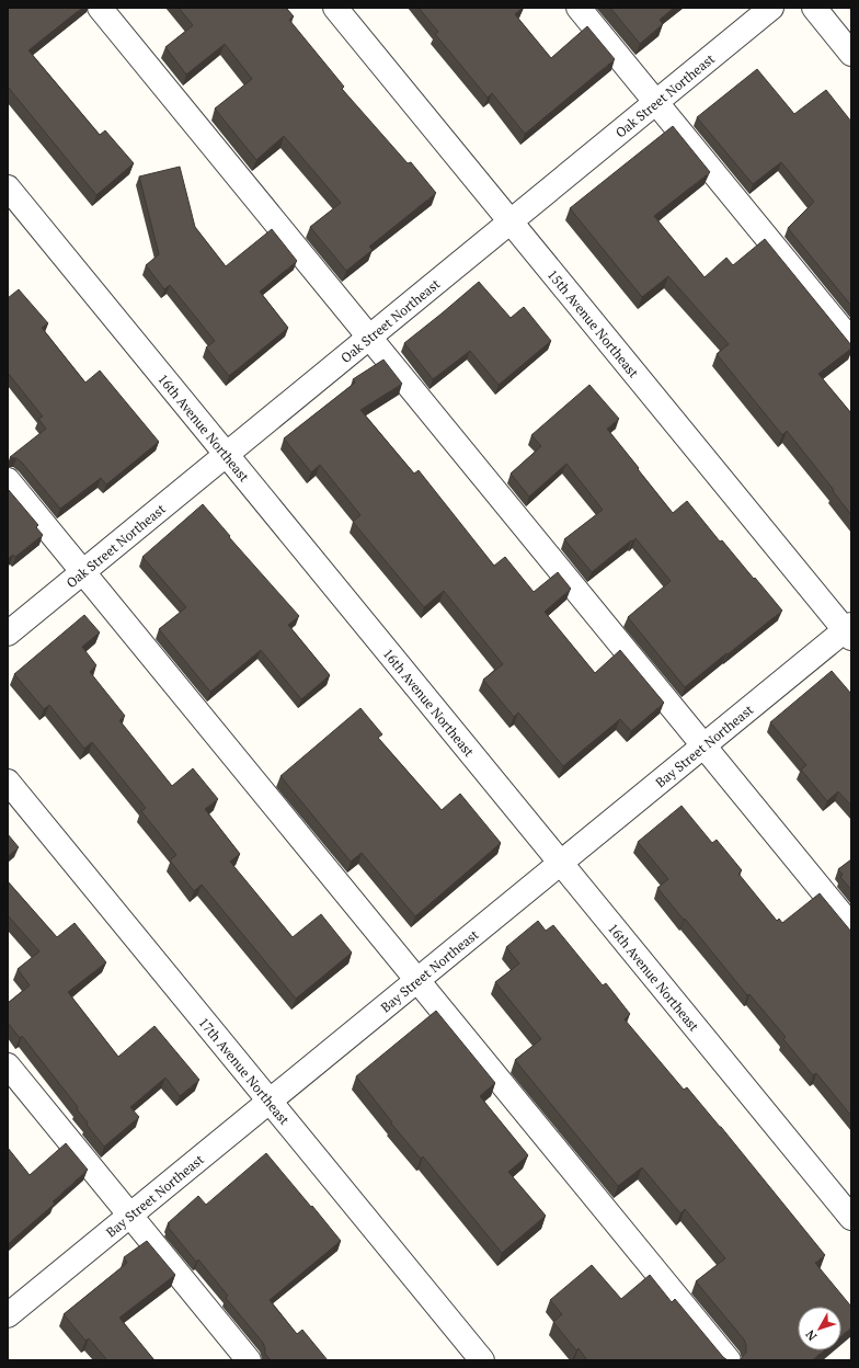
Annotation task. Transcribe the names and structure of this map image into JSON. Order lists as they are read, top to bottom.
{
  "streets": {
    "street": [
      "Oak Street Northeast",
      "15th Avenue Northeast",
      "16th Avenue Northeast",
      "Bay Street Northeast",
      "17th Avenue Northeast"
    ]
  },
  "crossings": [
    ["Oak Street Northeast", "15th Avenue Northeast"],
    ["Oak Street Northeast", "16th Avenue Northeast"],
    ["15th Avenue Northeast", "Bay Street Northeast"],
    ["16th Avenue Northeast", "Bay Street Northeast"],
    ["Bay Street Northeast", "17th Avenue Northeast"]
  ],
  "north": "bottom left"
}
